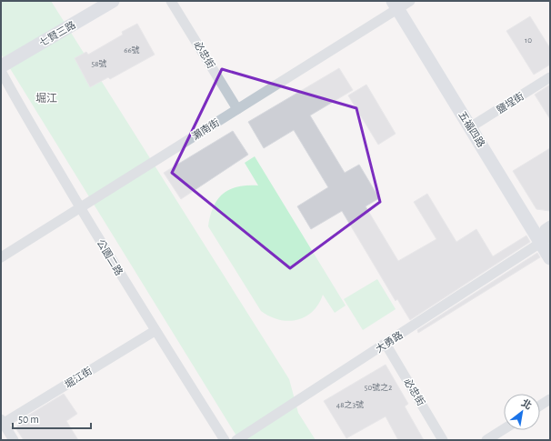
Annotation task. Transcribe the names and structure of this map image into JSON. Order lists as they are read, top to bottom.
{
  "streets": {
    "street": [
      "七賢三路",
      "必忠街",
      "鹽埕街",
      "瀨南街",
      "五福四路",
      "公園二路",
      "大勇路",
      "堀江街"
    ]
  },
  "crossings": [
    ["必忠街", "瀨南街"],
    ["必忠街", "大勇路"],
    ["鹽埕街", "五福四路"],
    ["瀨南街", "五福四路"],
    ["瀨南街", "公園二路"],
    ["五福四路", "大勇路"],
    ["公園二路", "堀江街"]
  ],
  "districts": ["堀江"],
  "house_numbers": [
    "10",
    "66號",
    "58號",
    "50號之2",
    "48之3號"
  ],
  "scale_bar": "50 m",
  "north": "top right"
}
